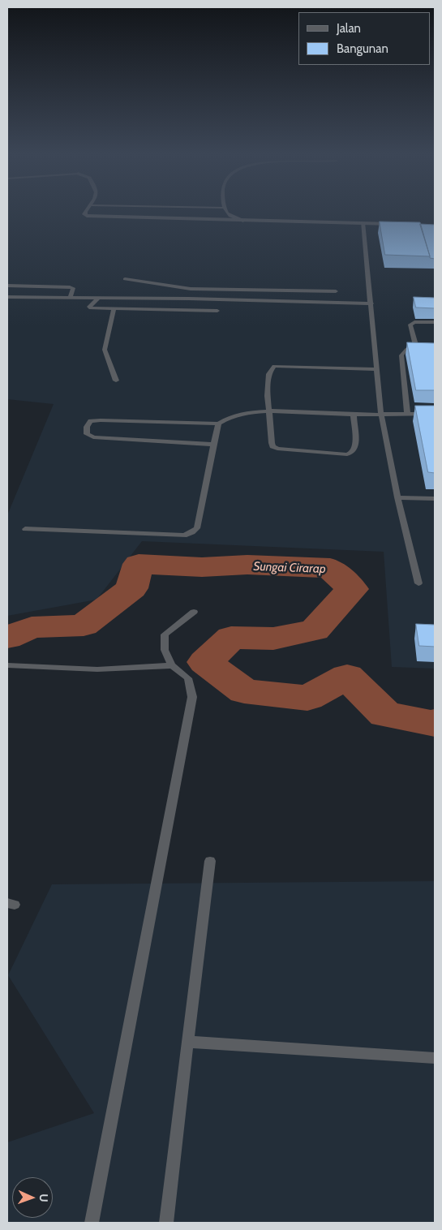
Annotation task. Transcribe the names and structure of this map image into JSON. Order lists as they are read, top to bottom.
{
  "water": ["Sungai Cirarap"],
  "legend": ["Jalan", "Bangunan"],
  "north": "right"
}
